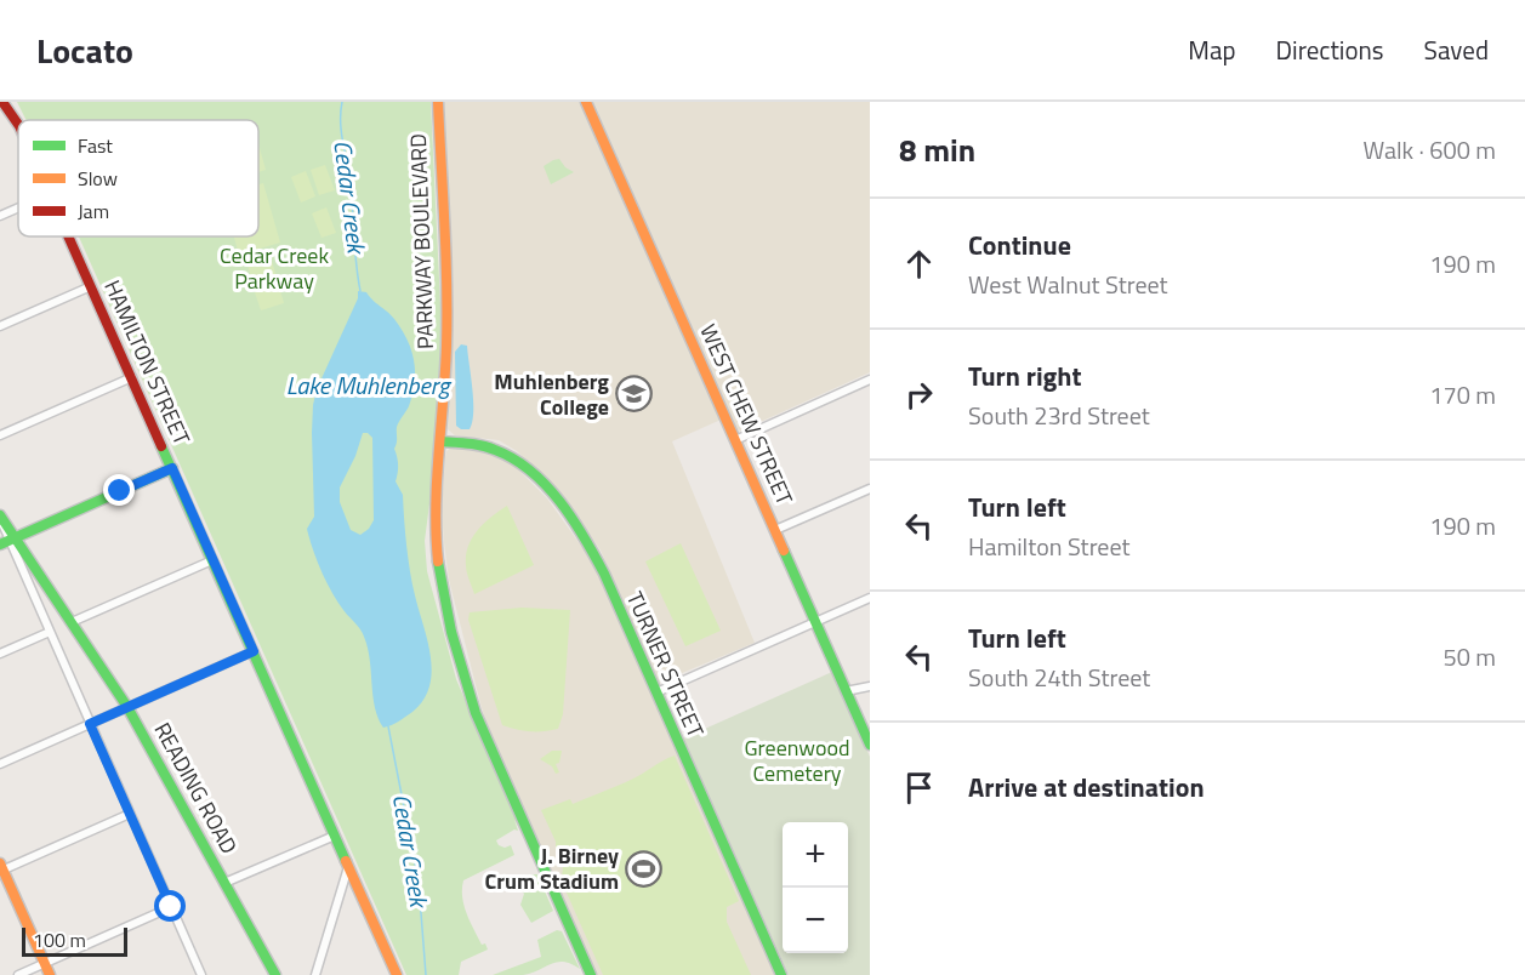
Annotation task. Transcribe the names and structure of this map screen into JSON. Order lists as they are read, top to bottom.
{
  "streets": {
    "street": [
      "PARKWAY BOULEVARD",
      "HAMILTON STREET",
      "WEST CHEW STREET",
      "TURNER STREET",
      "READING ROAD"
    ]
  },
  "crossings": [
    ["PARKWAY BOULEVARD", "TURNER STREET"]
  ],
  "water": ["Cedar Creek", "Lake Muhlenberg"],
  "parks": ["Cedar Creek Parkway", "Greenwood Cemetery"],
  "places": {
    "school or university": ["Muhlenberg College"],
    "sports": ["J. Birney Crum Stadium"]
  },
  "legend": ["Fast", "Slow", "Jam"],
  "scale_bar": "100 m",
  "page": {
    "header": "Locato",
    "nav": ["Map", "Directions", "Saved"],
    "heading": ["8 min", "Walk · 600 m"],
    "list": [
      ["Continue", "West Walnut Street", "190 m"],
      ["Turn right", "South 23rd Street", "170 m"],
      ["Turn left", "Hamilton Street", "190 m"],
      ["Turn left", "South 24th Street", "50 m"],
      "Arrive at destination"
    ],
    "map_buttons": ["+", "−"],
    "scale": "100 m"
  }
}
